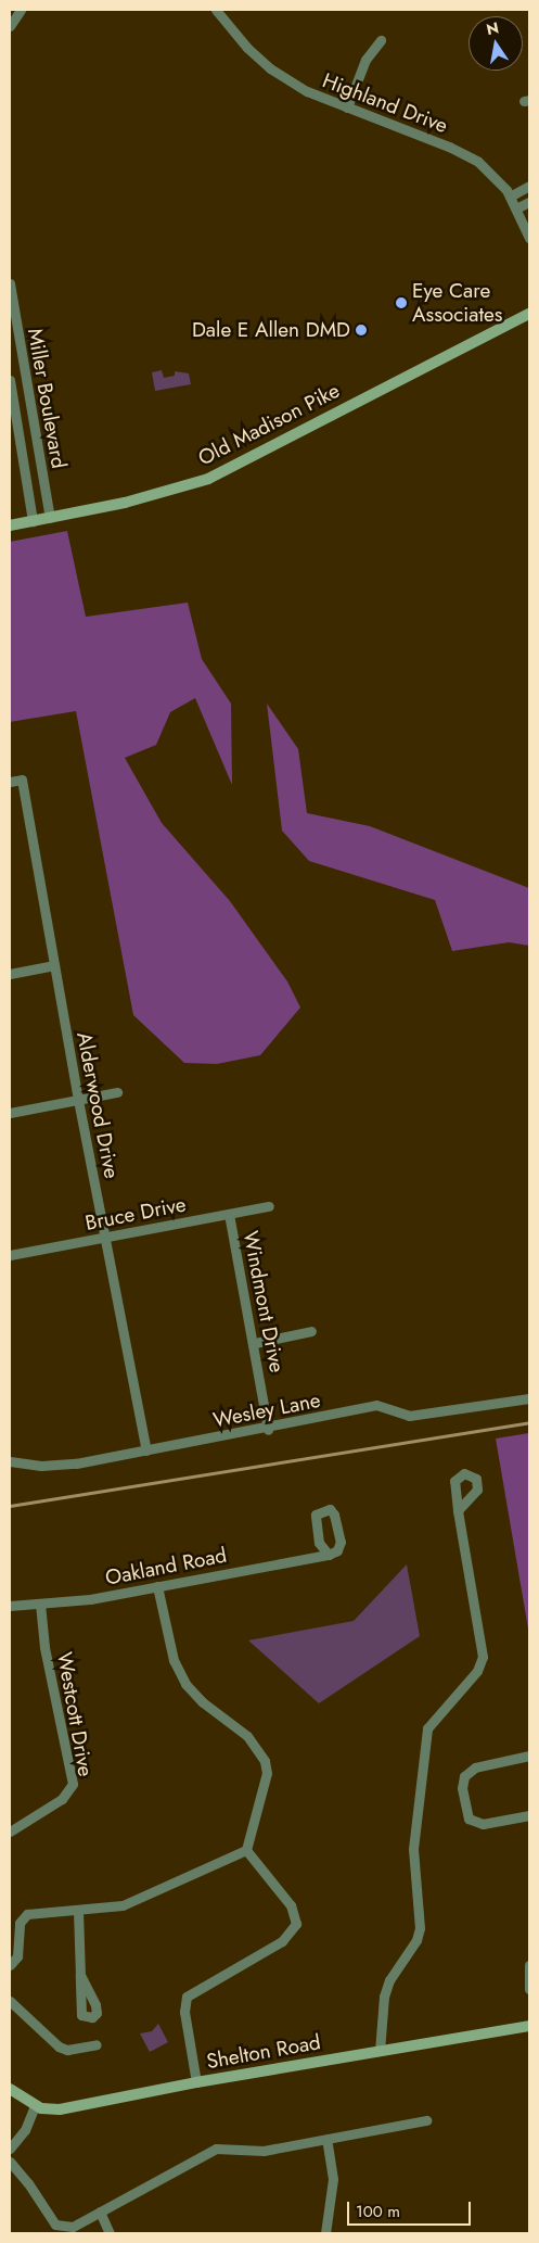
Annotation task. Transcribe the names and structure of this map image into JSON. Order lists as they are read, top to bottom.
{
  "streets": {
    "main road": ["Old Madison Pike", "Shelton Road"],
    "street": [
      "Highland Drive",
      "Miller Boulevard",
      "Alderwood Drive",
      "Bruce Drive",
      "Windmont Drive",
      "Wesley Lane",
      "Oakland Road",
      "Westcott Drive"
    ]
  },
  "crossings": [
    ["Miller Boulevard", "Old Madison Pike"],
    ["Alderwood Drive", "Bruce Drive"],
    ["Alderwood Drive", "Wesley Lane"],
    ["Bruce Drive", "Windmont Drive"],
    ["Windmont Drive", "Wesley Lane"],
    ["Oakland Road", "Westcott Drive"]
  ],
  "places": ["Eye Care Associates", "Dale E Allen DMD"],
  "scale_bar": "100 m",
  "north": "top"
}
